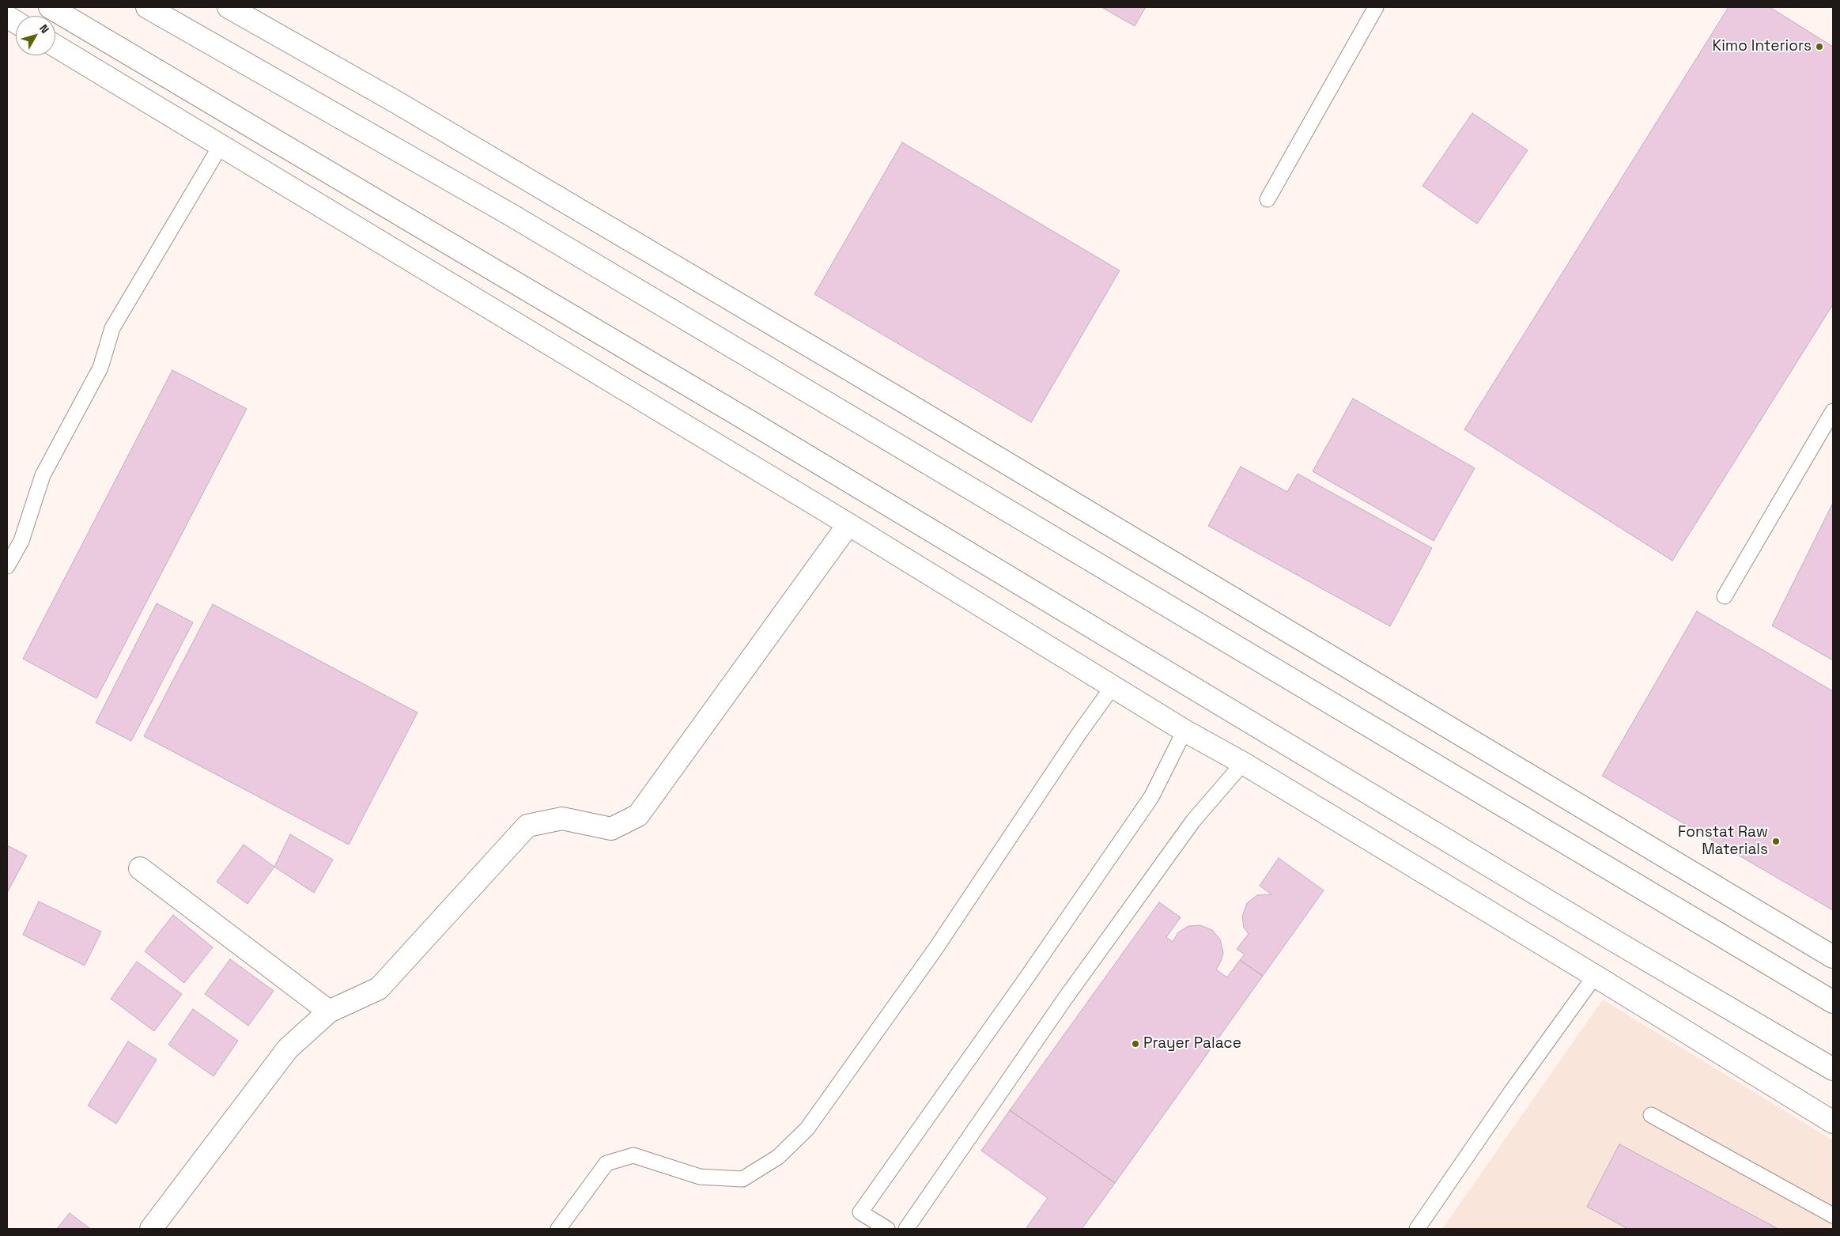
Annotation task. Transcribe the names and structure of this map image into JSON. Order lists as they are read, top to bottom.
{
  "places": ["Kimo Interiors", "Fonstat Raw Materials", "Prayer Palace"],
  "north": "top right"
}
